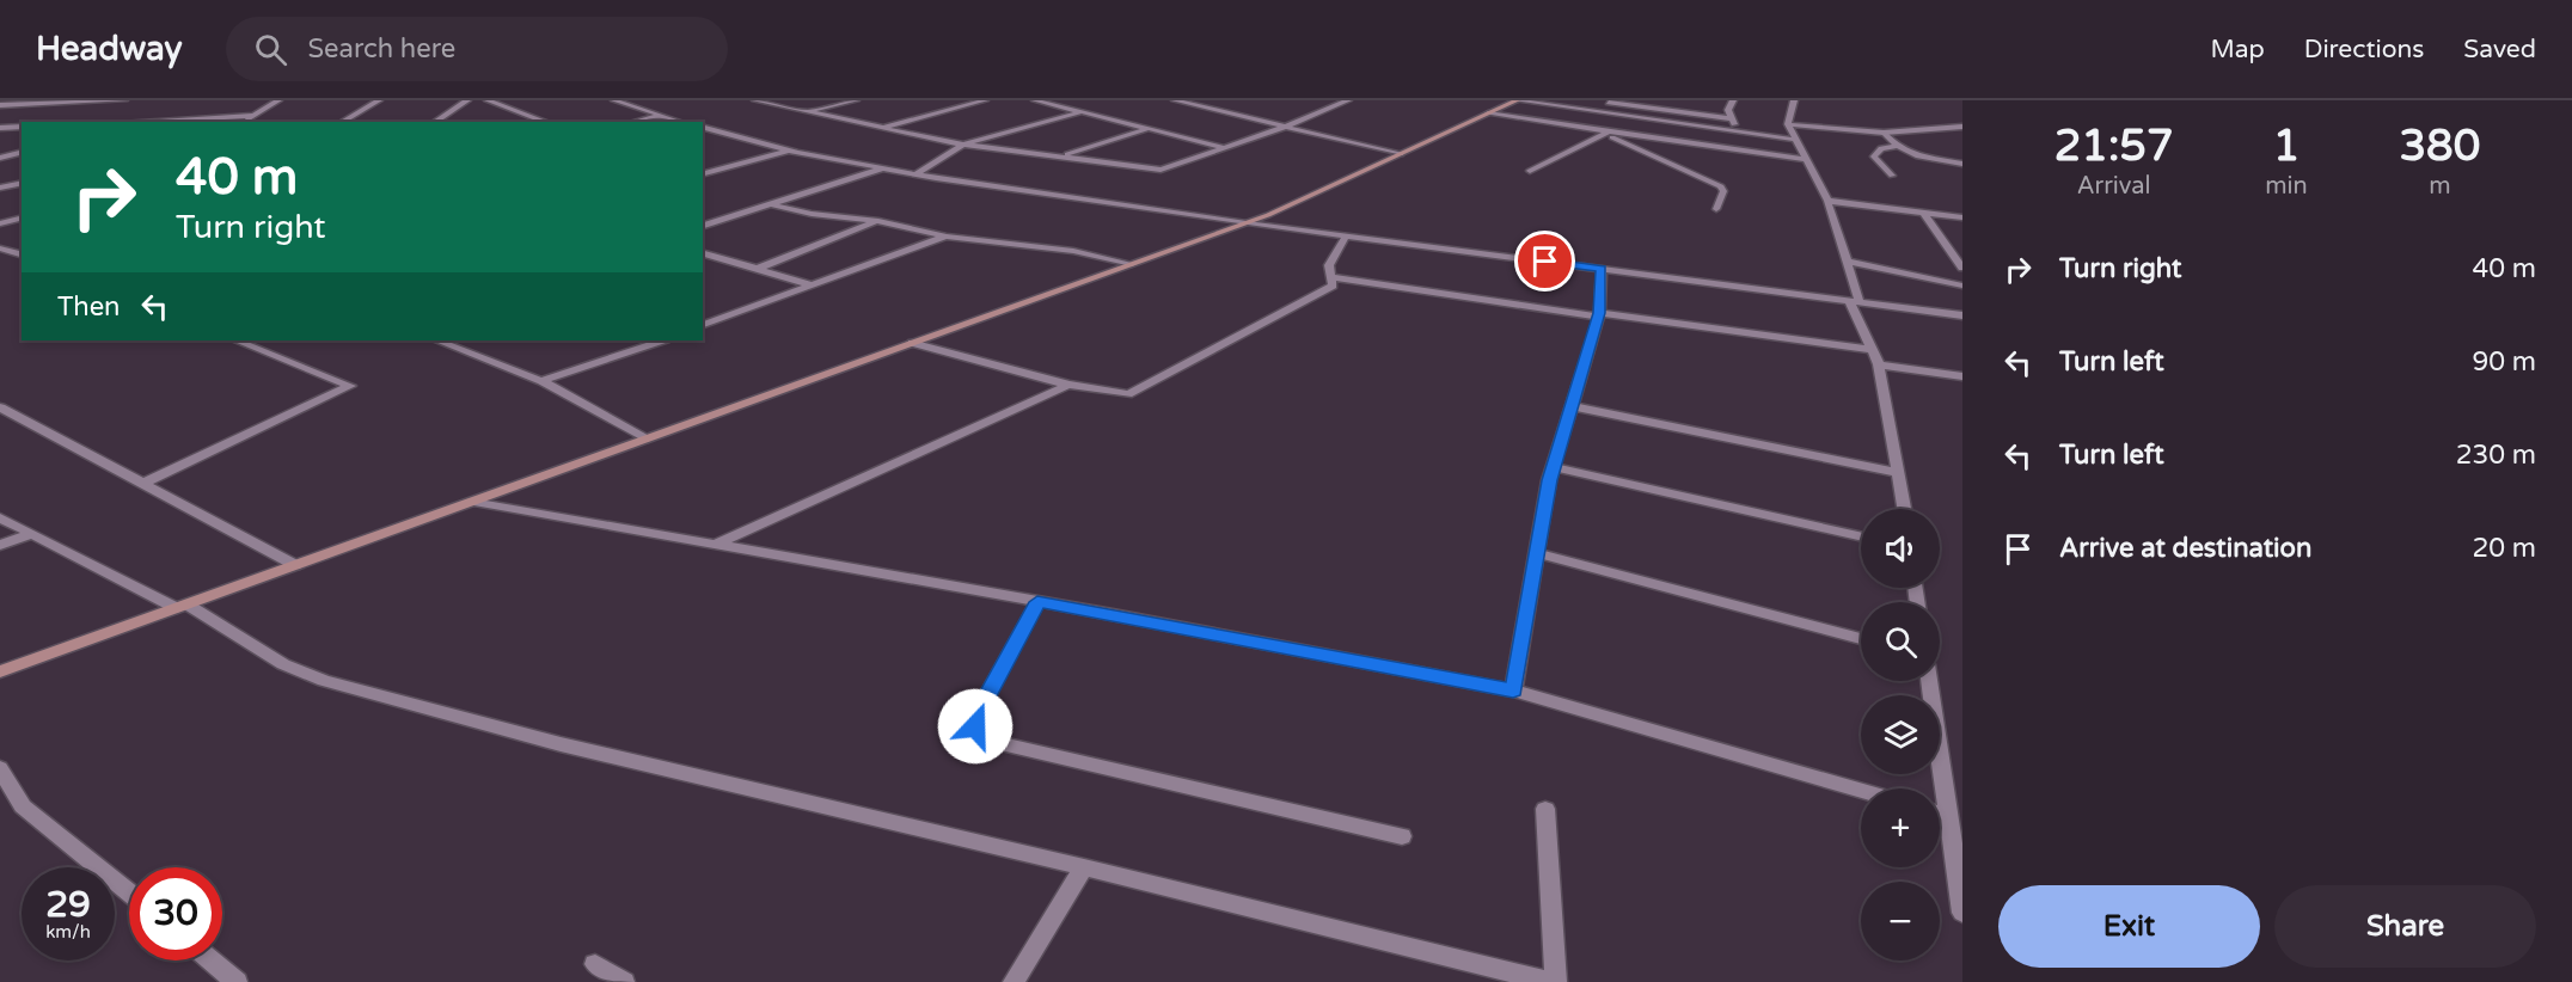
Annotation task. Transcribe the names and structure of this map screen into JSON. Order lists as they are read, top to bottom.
{
  "page": {
    "header": "Headway",
    "search": "Search here",
    "nav": ["Map", "Directions", "Saved"],
    "eta": [
      "21:57",
      "Arrival",
      "1",
      "min",
      "380",
      "m"
    ],
    "turn": ["40 m", "Turn right"],
    "list": [
      {
        "name": "Turn right",
        "value": "40 m"
      },
      {
        "name": "Turn left",
        "value": "90 m"
      },
      {
        "name": "Turn left",
        "value": "230 m"
      },
      {
        "name": "Arrive at destination",
        "value": "20 m"
      }
    ],
    "then": "Then",
    "map_buttons": ["+", "−"],
    "speed": "29 km/h",
    "limit": "30",
    "buttons": ["Exit", "Share"]
  }
}
